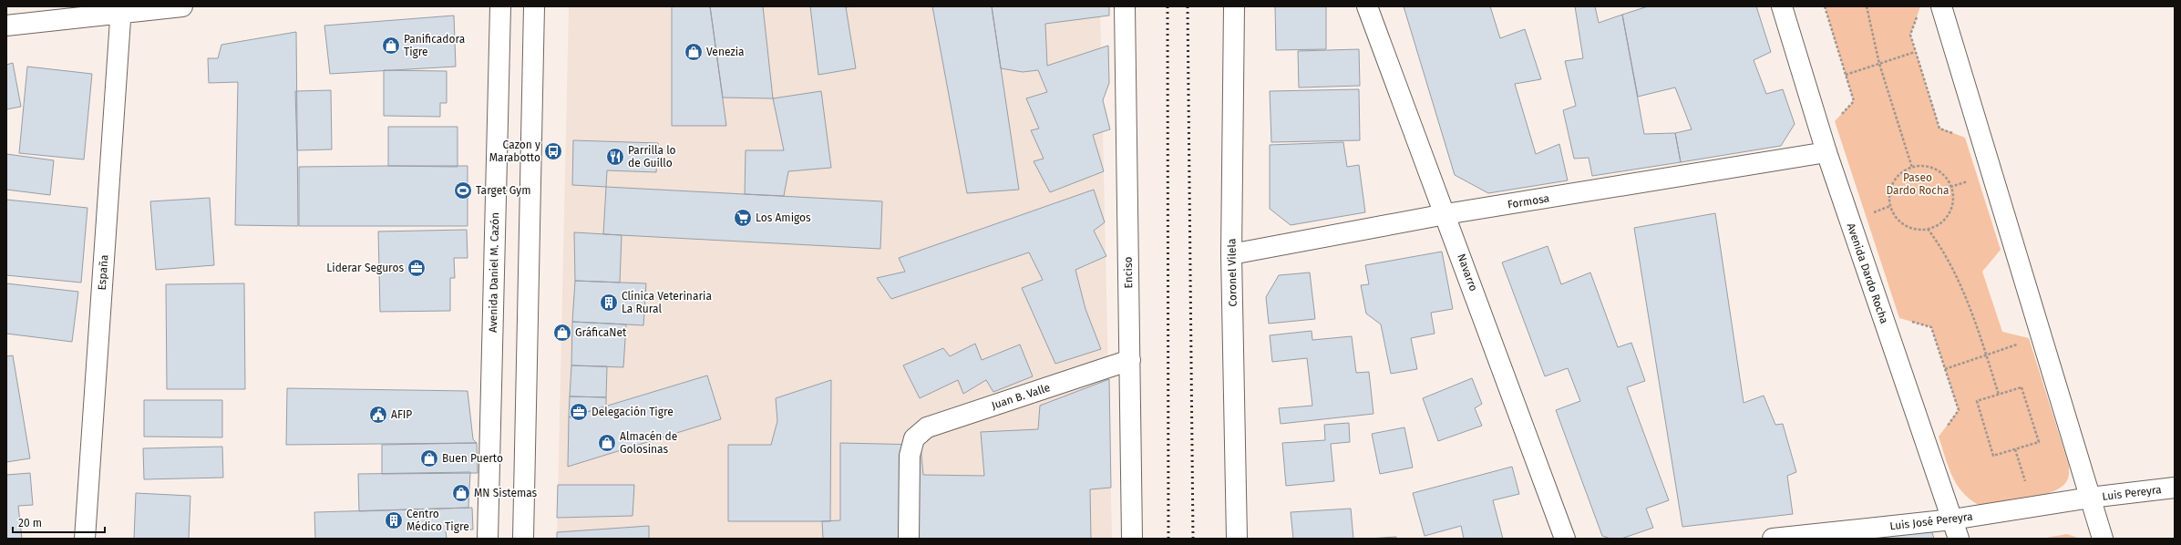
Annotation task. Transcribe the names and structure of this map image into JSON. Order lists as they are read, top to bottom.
{
  "streets": {
    "street": [
      "Formosa",
      "España",
      "Avenida Daniel M. Cazón",
      "Enciso",
      "Coronel Vilela",
      "Navarro",
      "Avenida Dardo Rocha",
      "Juan B. Valle",
      "Luis Pereyra",
      "Luis José Pereyra"
    ]
  },
  "crossings": [
    ["Formosa", "Coronel Vilela"],
    ["Formosa", "Navarro"],
    ["Formosa", "Avenida Dardo Rocha"],
    ["Enciso", "Juan B. Valle"],
    ["Avenida Dardo Rocha", "Luis José Pereyra"],
    ["Luis Pereyra", "Luis José Pereyra"]
  ],
  "parks": ["Paseo Dardo Rocha"],
  "places": {
    "shop": [
      "Panificadora Tigre",
      "Venezia",
      "GráficaNet",
      "Almacén de Golosinas",
      "Buen Puerto",
      "MN Sistemas"
    ],
    "bus stop": ["Cazon y Marabotto"],
    "restaurant": ["Parrilla lo de Guillo"],
    "sports": ["Target Gym"],
    "supermarket": ["Los Amigos"],
    "office": ["Liderar Seguros", "Delegación Tigre"],
    "building": ["Clínica Veterinaria La Rural", "Centro Médico Tigre"],
    "public building": ["AFIP"]
  },
  "scale_bar": "20 m"
}
